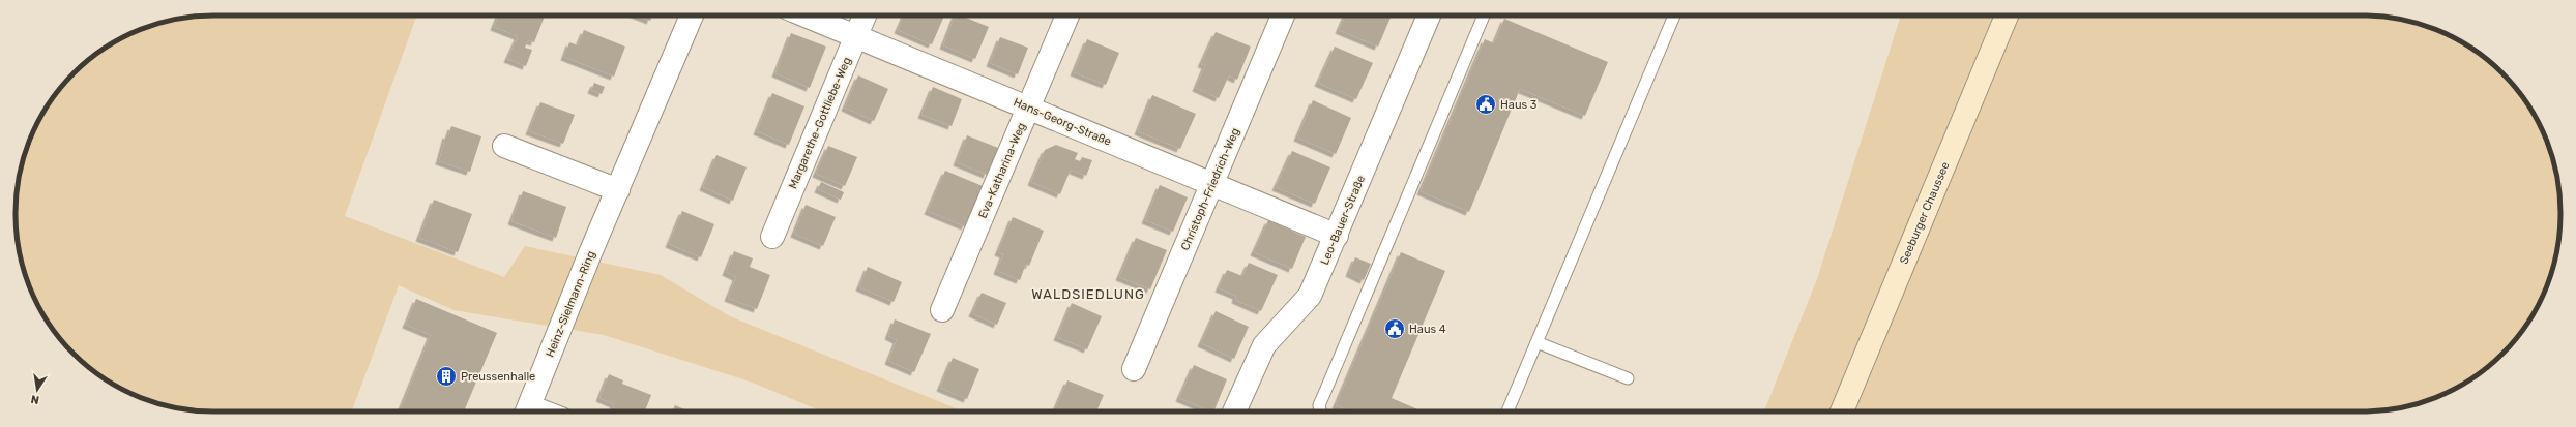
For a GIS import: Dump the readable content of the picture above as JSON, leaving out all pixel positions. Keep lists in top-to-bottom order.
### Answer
{
  "streets": {
    "street": [
      "Hans-Georg-Straße",
      "Margarethe-Gottliebe-Weg",
      "Eva-Katharina-Weg",
      "Christoph-Friedrich-Weg",
      "Seeburger Chaussee",
      "Leo-Bauer-Straße",
      "Heinz-Sielmann-Ring"
    ]
  },
  "crossings": [
    ["Hans-Georg-Straße", "Margarethe-Gottliebe-Weg"],
    ["Hans-Georg-Straße", "Eva-Katharina-Weg"],
    ["Hans-Georg-Straße", "Christoph-Friedrich-Weg"],
    ["Hans-Georg-Straße", "Leo-Bauer-Straße"]
  ],
  "districts": ["WALDSIEDLUNG"],
  "places": {
    "public building": ["Haus 3", "Haus 4"],
    "building": ["Preussenhalle"]
  },
  "north": "bottom"
}
